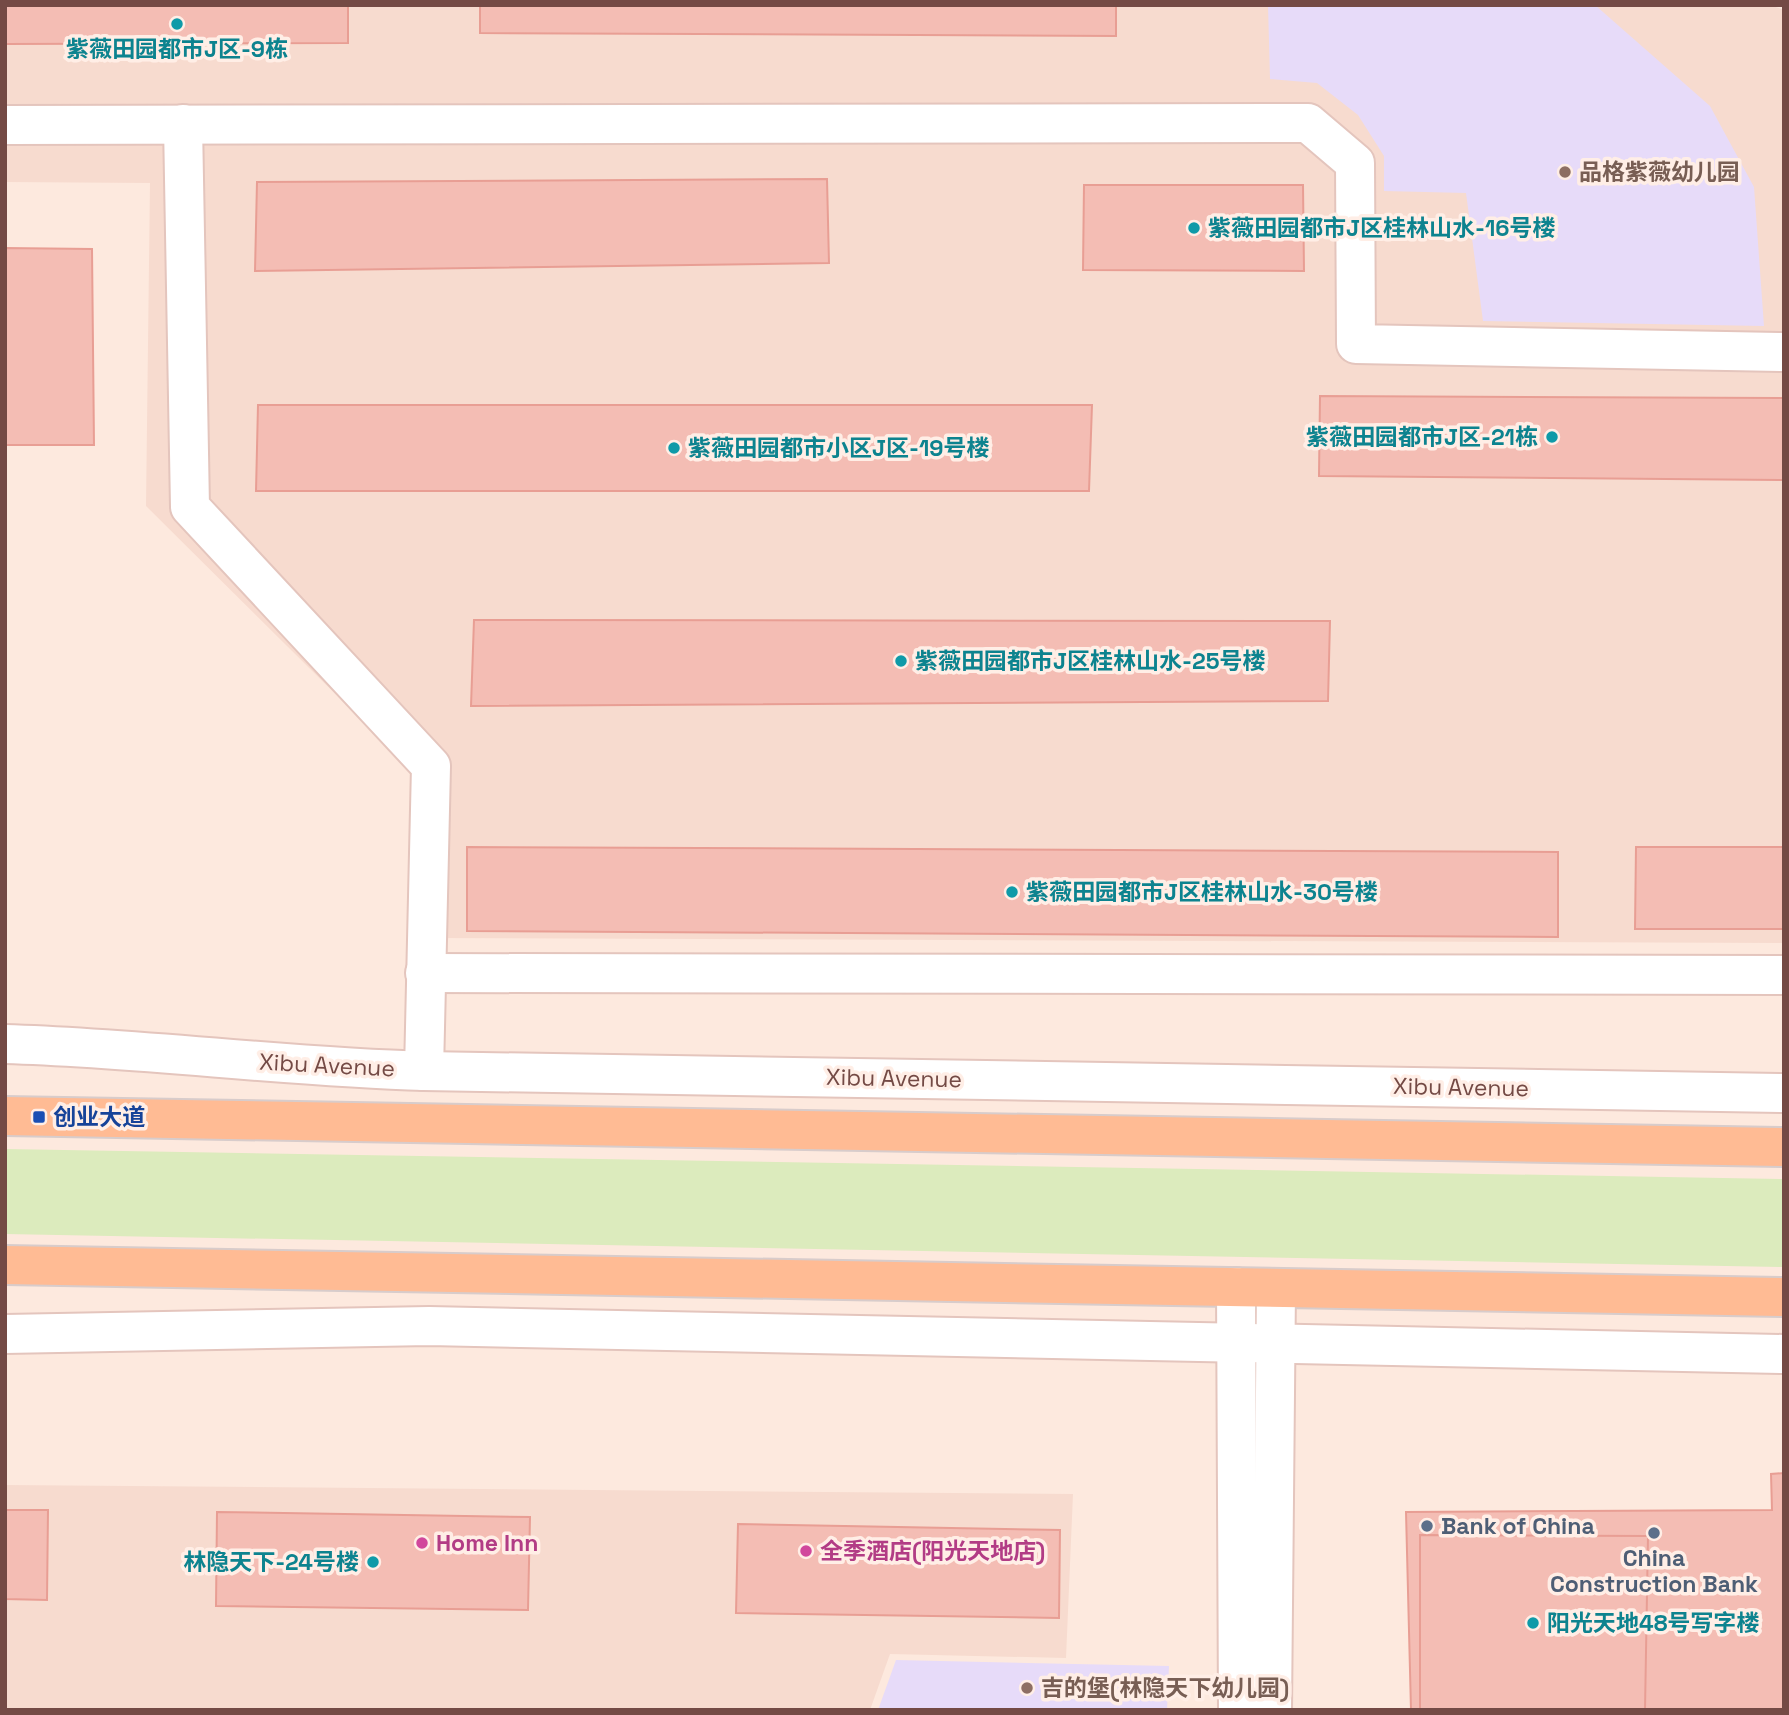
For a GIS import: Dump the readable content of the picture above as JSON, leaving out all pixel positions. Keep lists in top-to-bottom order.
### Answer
{
  "streets": {
    "street": ["Xibu Avenue"]
  },
  "places": {
    "other": [
      "紫薇田园都市J区-9栋",
      "品格紫薇幼儿园",
      "紫薇田园都市J区桂林山水-16号楼",
      "紫薇田园都市J区-21栋",
      "紫薇田园都市小区J区-19号楼",
      "紫薇田园都市J区桂林山水-25号楼",
      "紫薇田园都市J区桂林山水-30号楼",
      "Bank of China",
      "China Construction Bank",
      "Home Inn",
      "全季酒店(阳光天地店)",
      "林隐天下-24号楼",
      "阳光天地48号写字楼",
      "吉的堡(林隐天下幼儿园)"
    ],
    "transit": ["创业大道"]
  }
}
